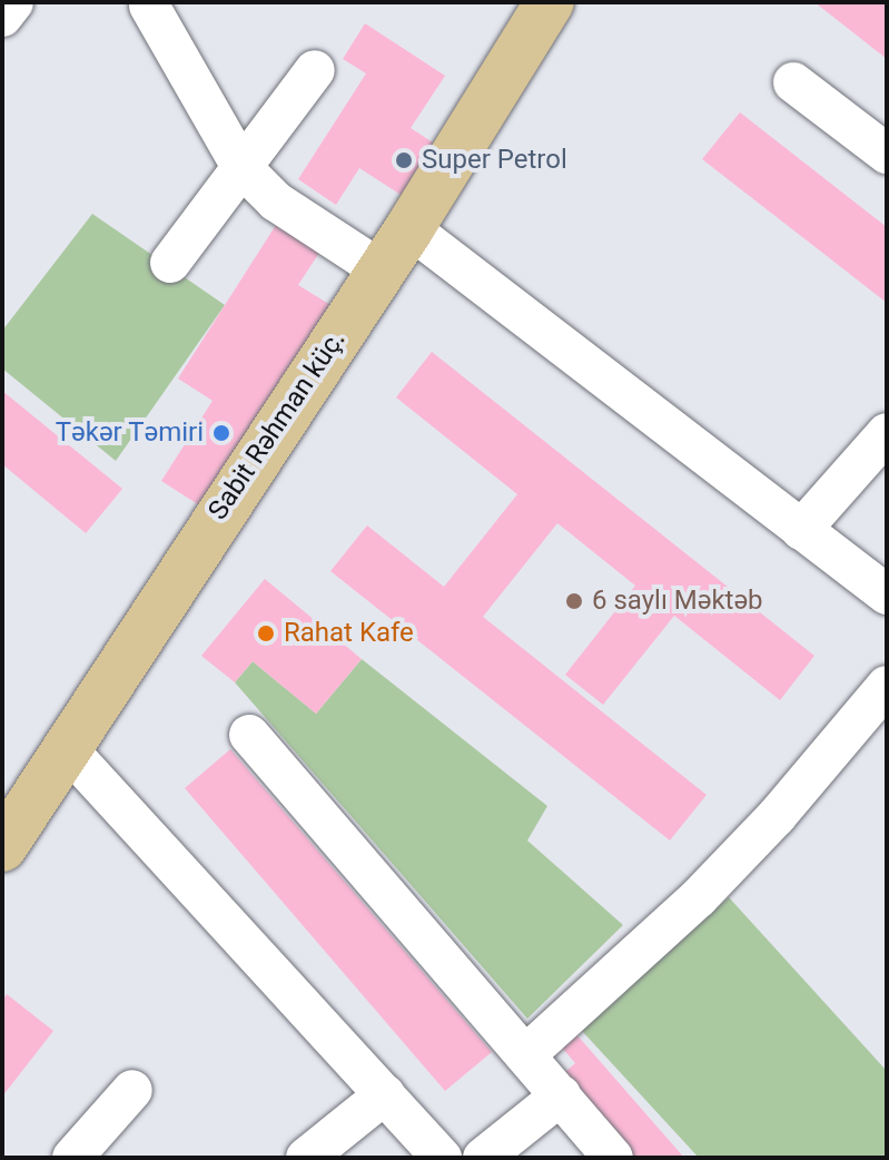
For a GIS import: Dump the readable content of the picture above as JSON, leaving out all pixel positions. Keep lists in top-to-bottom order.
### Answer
{
  "streets": {
    "main road": ["Sabit Rəhman küç."]
  },
  "places": [
    "Super Petrol",
    "Təkər Təmiri",
    "6 saylı Məktəb",
    "Rahat Kafe"
  ]
}
